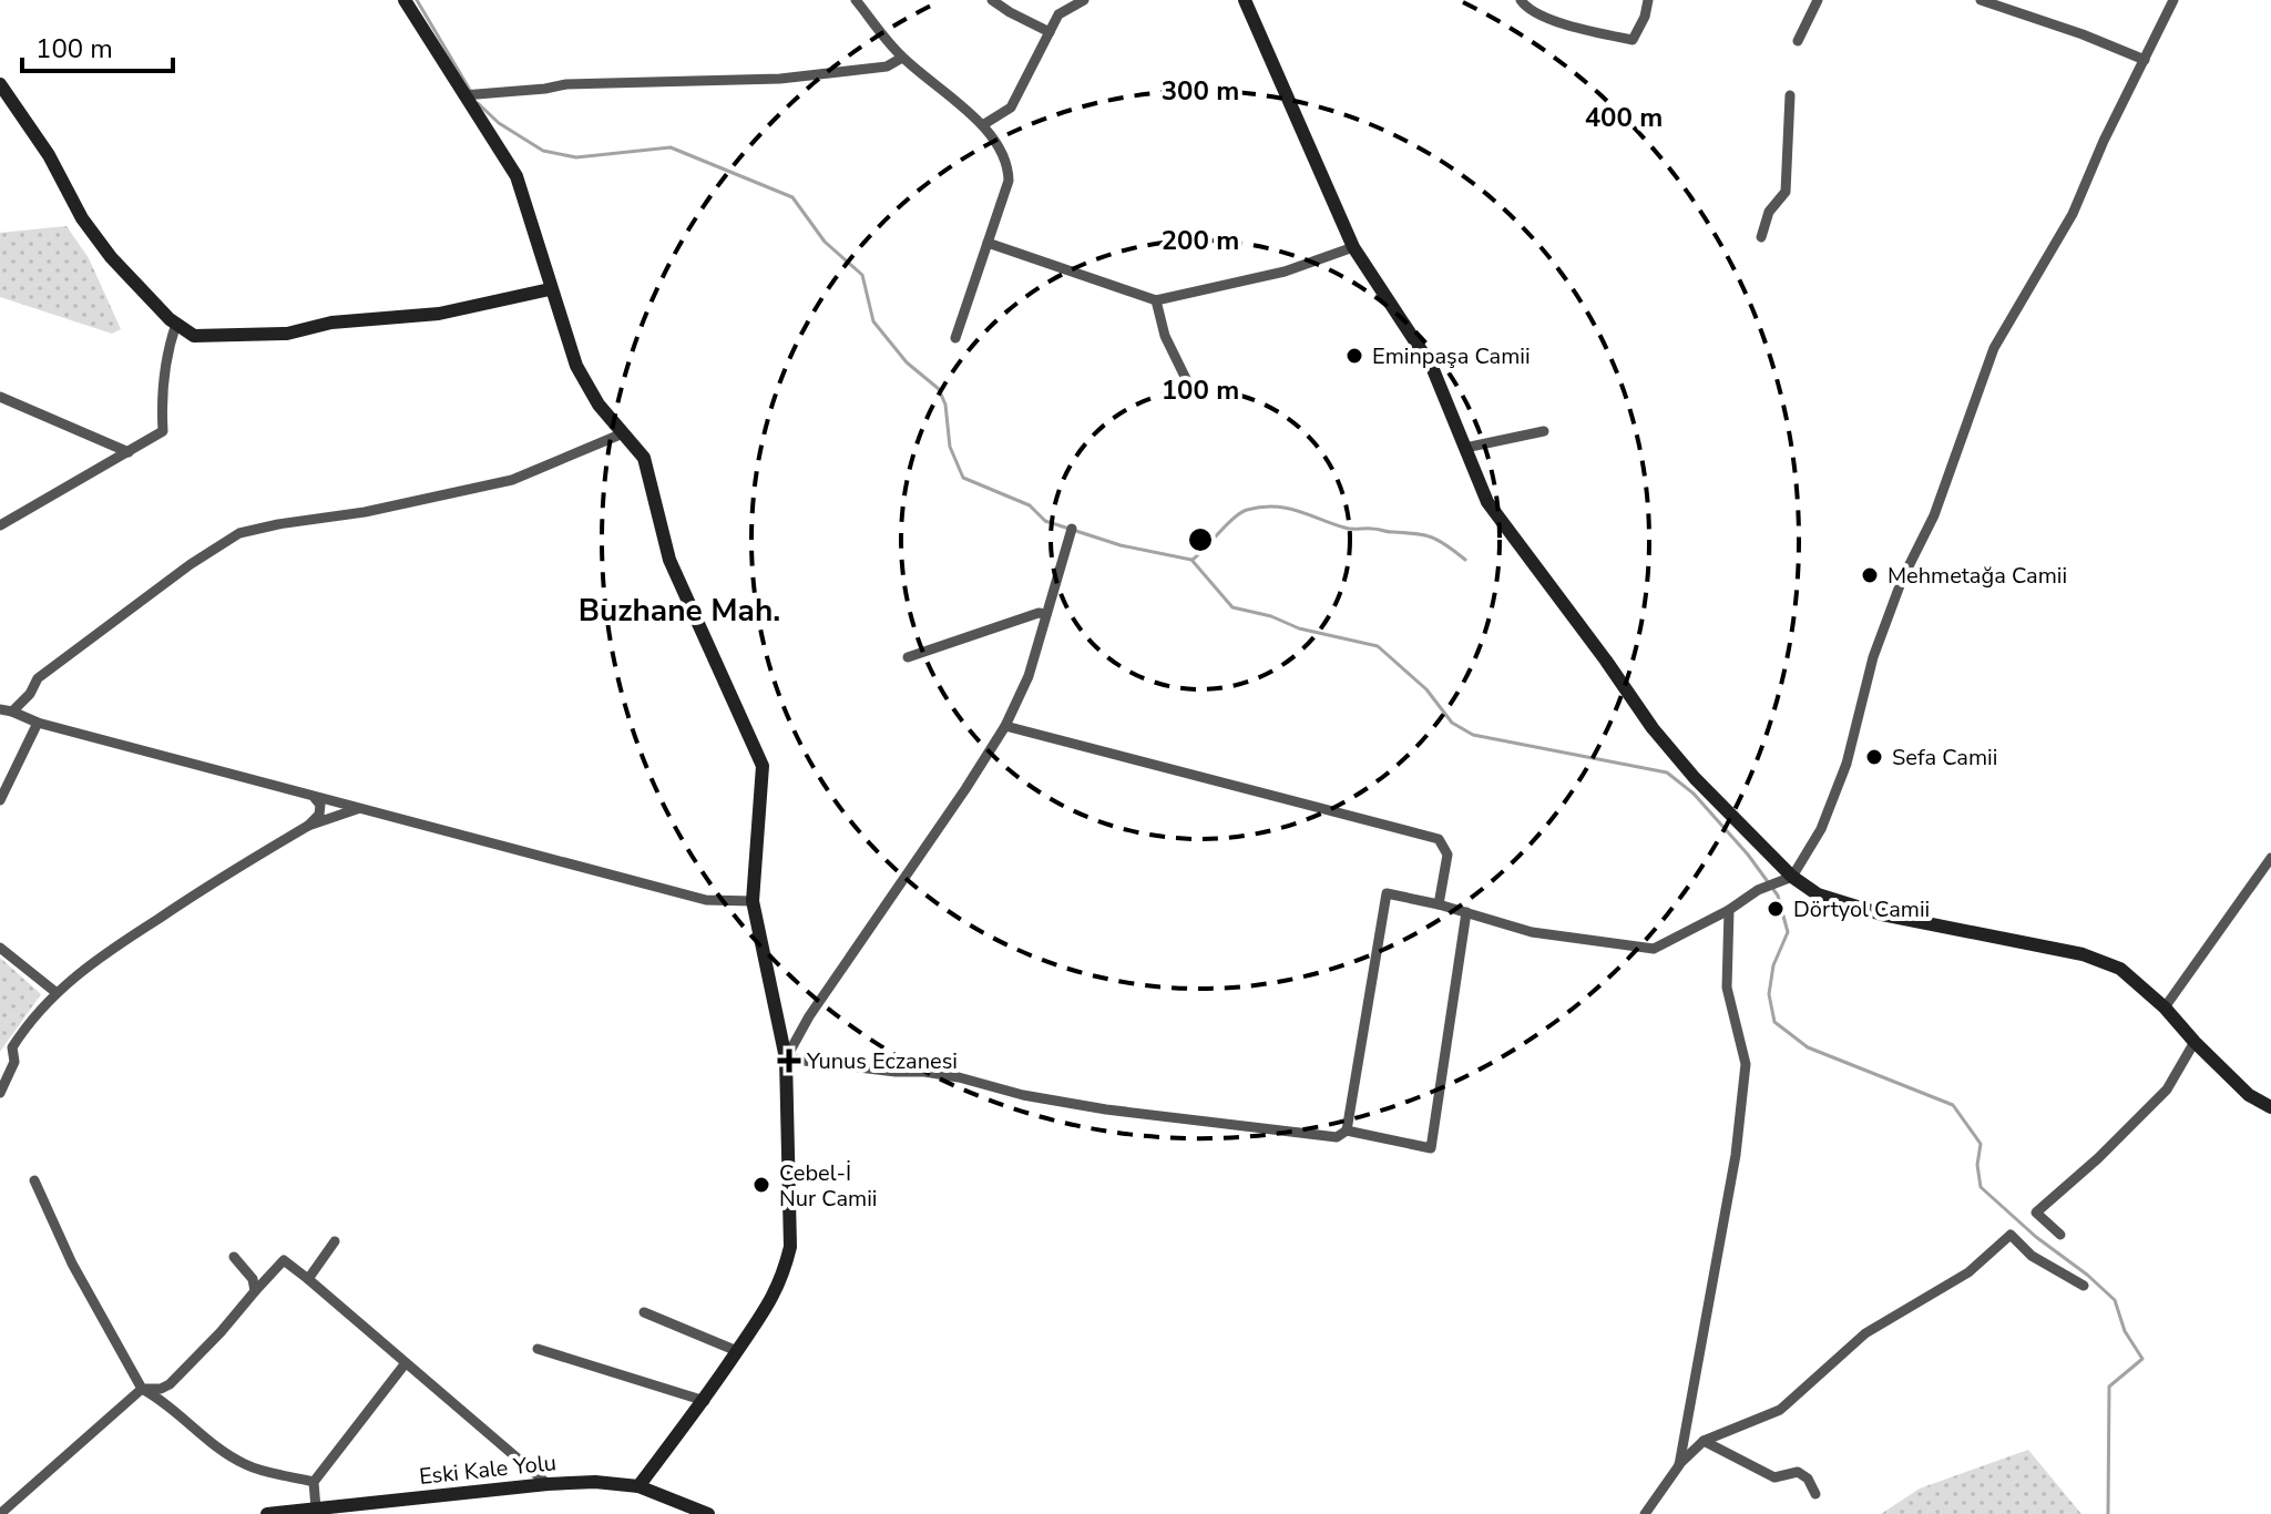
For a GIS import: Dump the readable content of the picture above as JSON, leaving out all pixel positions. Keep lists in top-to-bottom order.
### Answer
{
  "streets": {
    "street": ["Eski Kale Yolu"]
  },
  "districts": ["Buzhane Mah."],
  "places": {
    "other": [
      "Eminpaşa Camii",
      "Mehmetağa Camii",
      "Sefa Camii",
      "Dörtyol Camii",
      "Cebel-İ Nur Camii"
    ],
    "health": ["Yunus Eczanesi"]
  },
  "scale_bar": "100 m",
  "rings": [
    "300 m",
    "400 m",
    "200 m",
    "100 m"
  ]
}
